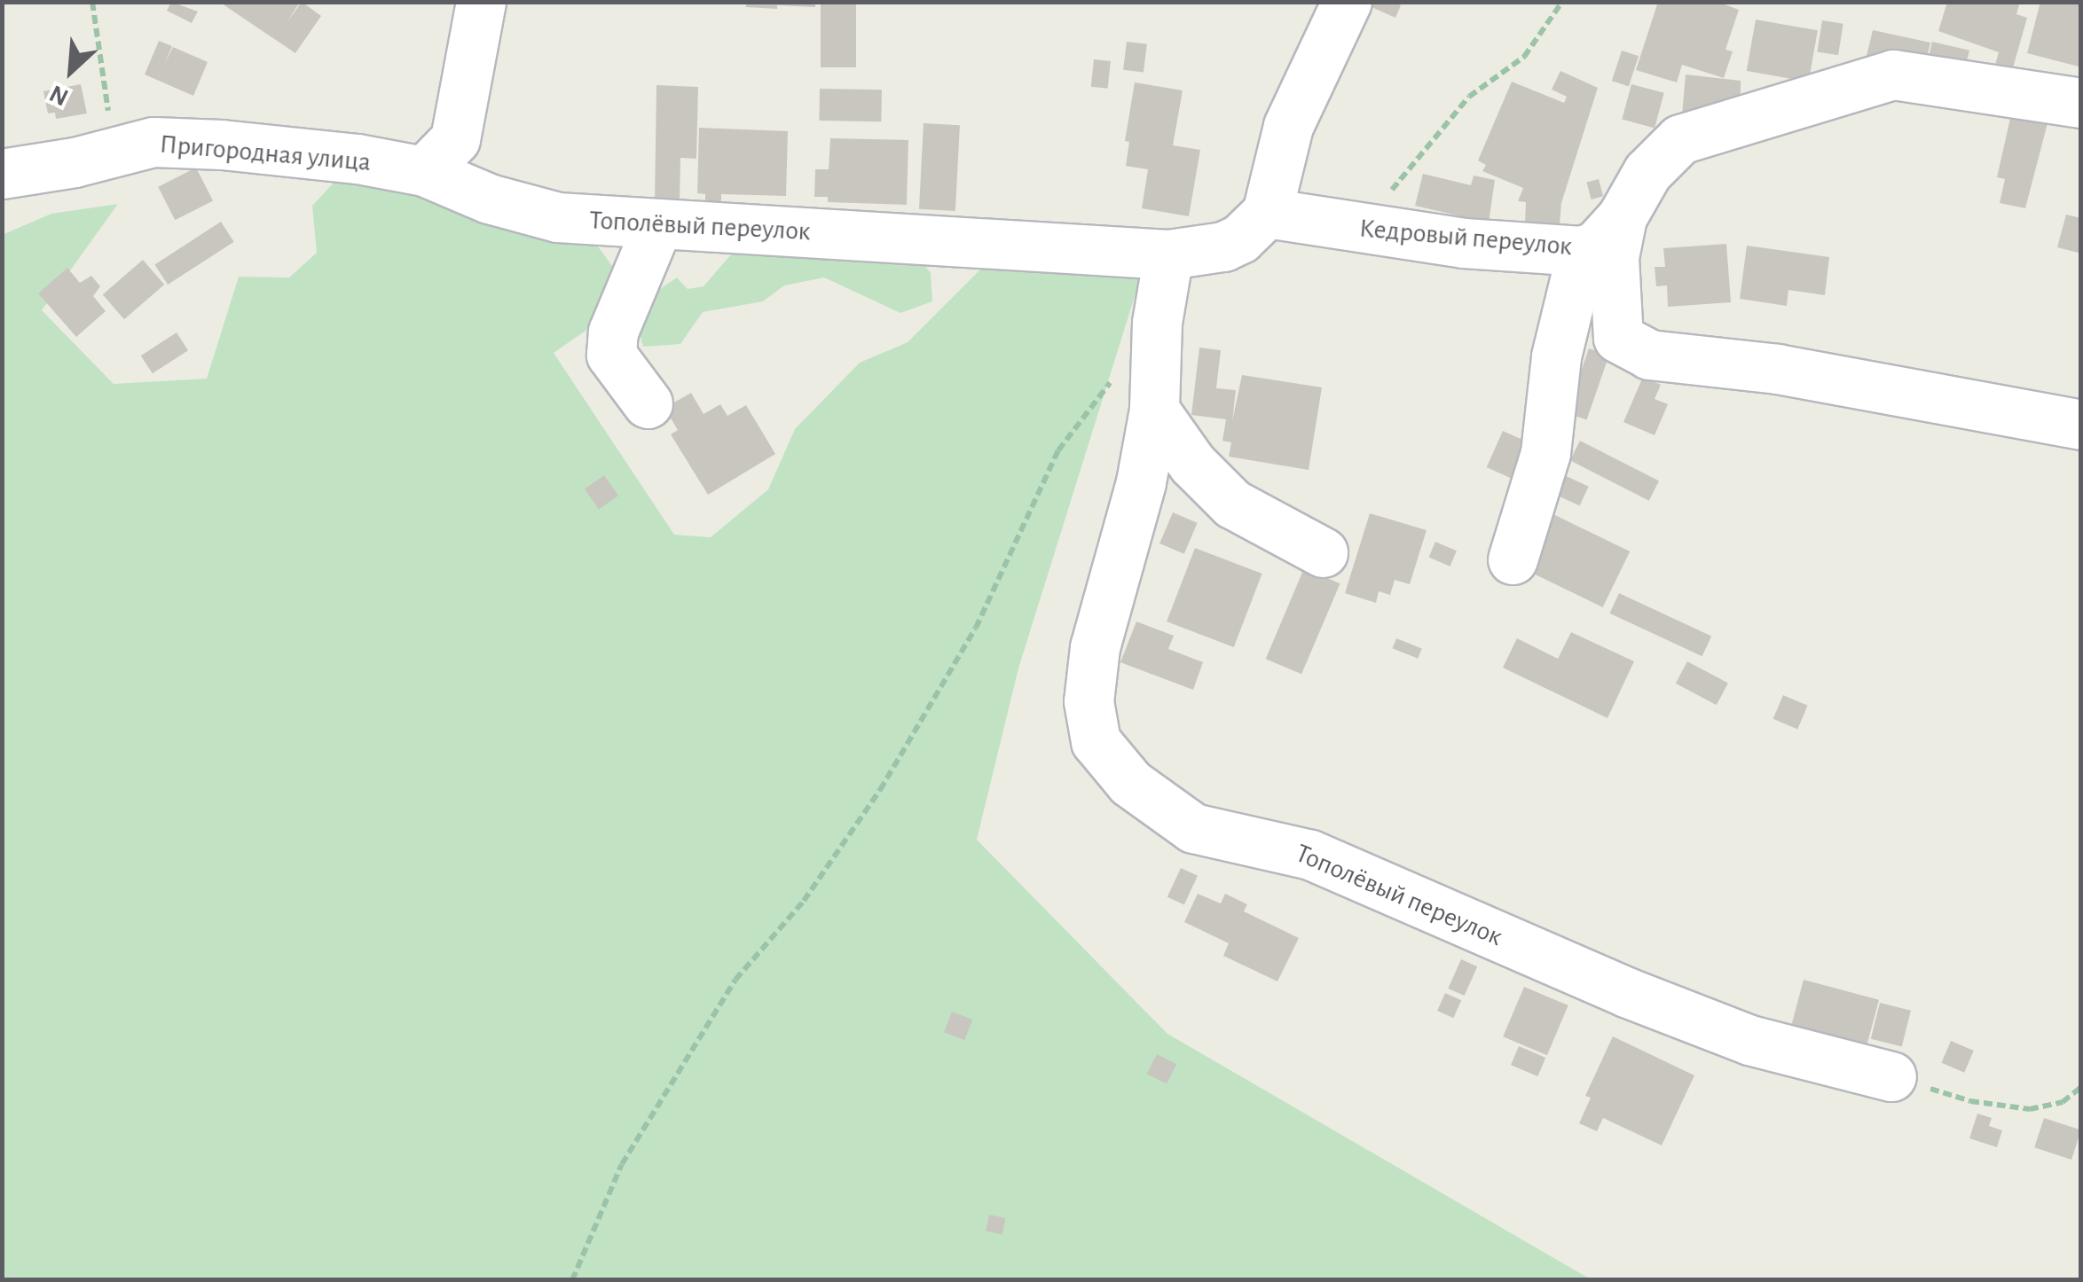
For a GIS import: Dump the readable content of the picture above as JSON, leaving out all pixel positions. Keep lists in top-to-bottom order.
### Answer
{
  "streets": {
    "street": ["Пригородная улица", "Тополёвый переулок", "Кедровый переулок"]
  },
  "crossings": [
    ["Пригородная улица", "Тополёвый переулок"],
    ["Тополёвый переулок", "Кедровый переулок"]
  ],
  "north": "bottom left"
}
